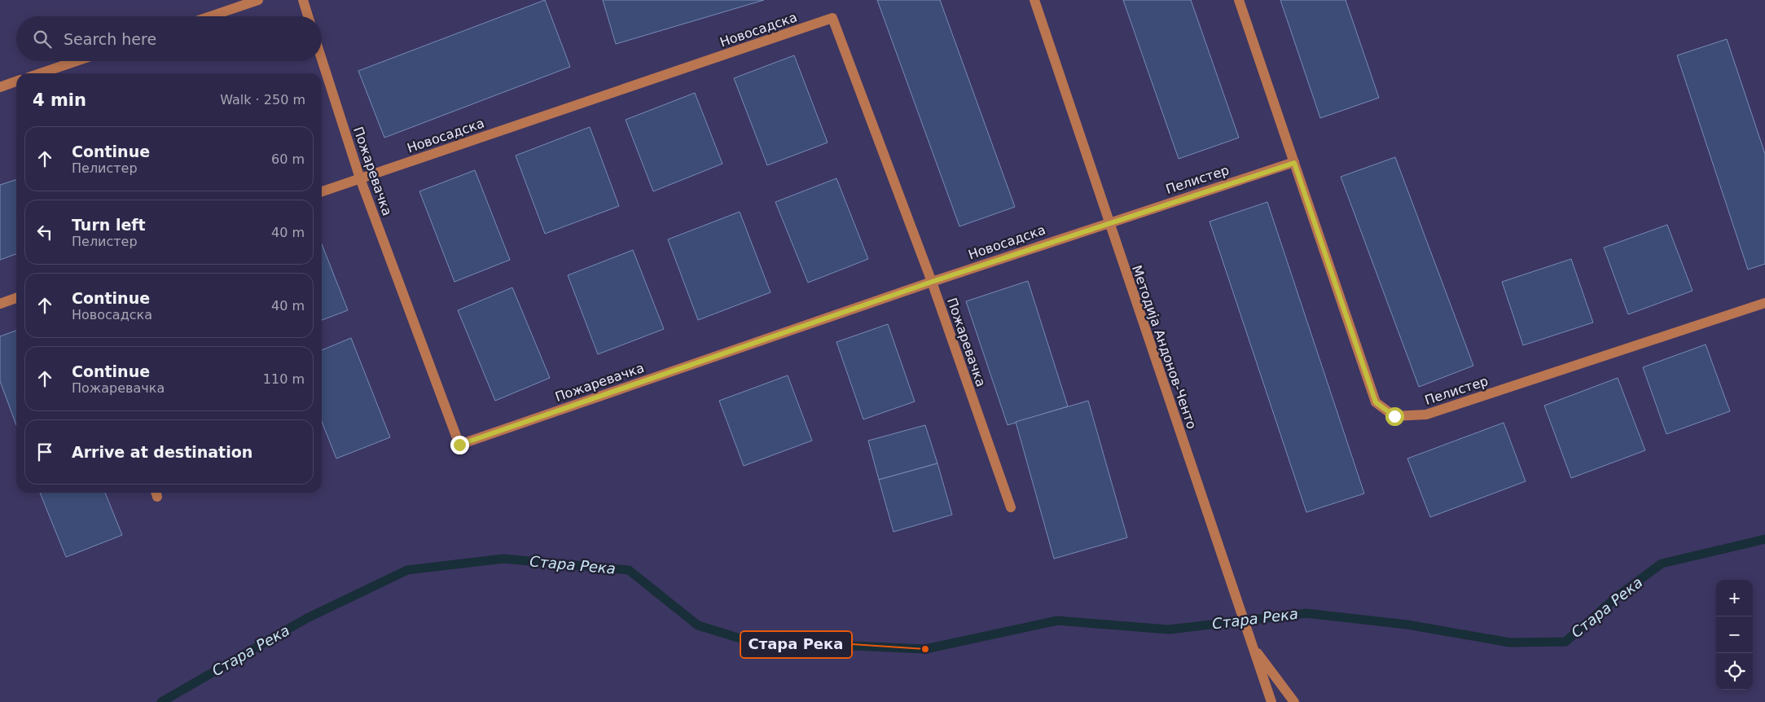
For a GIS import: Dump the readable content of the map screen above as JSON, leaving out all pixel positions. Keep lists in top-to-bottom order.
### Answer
{
  "streets": {
    "street": [
      "Новосадска",
      "Пожаревачка",
      "Пелистер",
      "Методија Андонов-Ченто"
    ]
  },
  "crossings": [
    ["Новосадска", "Пожаревачка"],
    ["Новосадска", "Пелистер"],
    ["Новосадска", "Методија Андонов-Ченто"],
    ["Пелистер", "Методија Андонов-Ченто"]
  ],
  "water": ["Стара Река"],
  "places": ["Стара Река"],
  "page": {
    "search": "Search here",
    "heading": ["4 min", "Walk · 250 m"],
    "list": [
      ["Continue", "Пелистер", "60 m"],
      ["Turn left", "Пелистер", "40 m"],
      ["Continue", "Новосадска", "40 m"],
      ["Continue", "Пожаревачка", "110 m"],
      "Arrive at destination"
    ],
    "map_buttons": ["+", "−"]
  }
}
